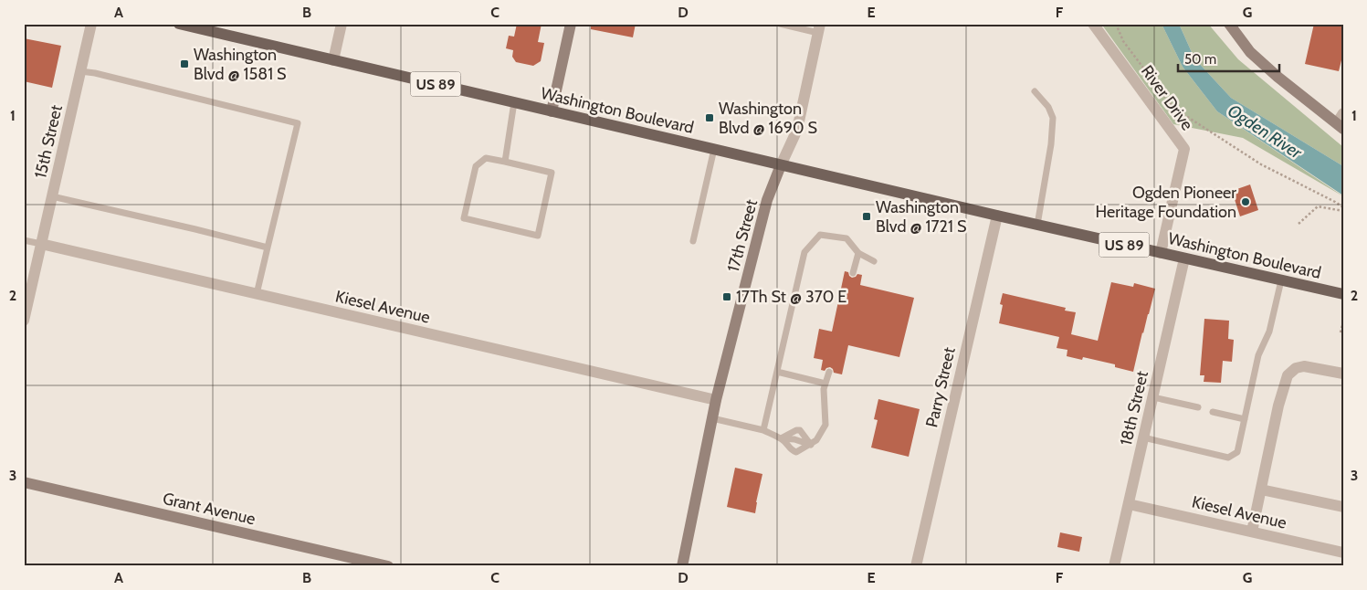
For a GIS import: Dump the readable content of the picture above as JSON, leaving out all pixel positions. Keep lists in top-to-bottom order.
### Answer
{
  "streets": {
    "main road": ["US 89", "Washington Boulevard"],
    "street": [
      "River Drive",
      "15th Street",
      "17th Street",
      "Kiesel Avenue",
      "Parry Street",
      "18th Street",
      "Grant Avenue"
    ]
  },
  "crossings": [
    ["River Drive", "Washington Boulevard"],
    ["Washington Boulevard", "17th Street"],
    ["Washington Boulevard", "Parry Street"],
    ["Washington Boulevard", "18th Street"],
    ["15th Street", "Kiesel Avenue"],
    ["17th Street", "Kiesel Avenue"],
    ["Kiesel Avenue", "18th Street"]
  ],
  "water": ["Ogden River"],
  "places": {
    "transit": [
      "Washington Blvd @ 1581 S",
      "Washington Blvd @ 1690 S",
      "Washington Blvd @ 1721 S",
      "17Th St @ 370 E"
    ],
    "other": ["Ogden Pioneer Heritage Foundation"]
  },
  "scale_bar": "50 m",
  "grid": {
    "columns": [
      "A",
      "B",
      "C",
      "D",
      "E",
      "F",
      "G"
    ],
    "rows": ["1", "2", "3"]
  }
}
